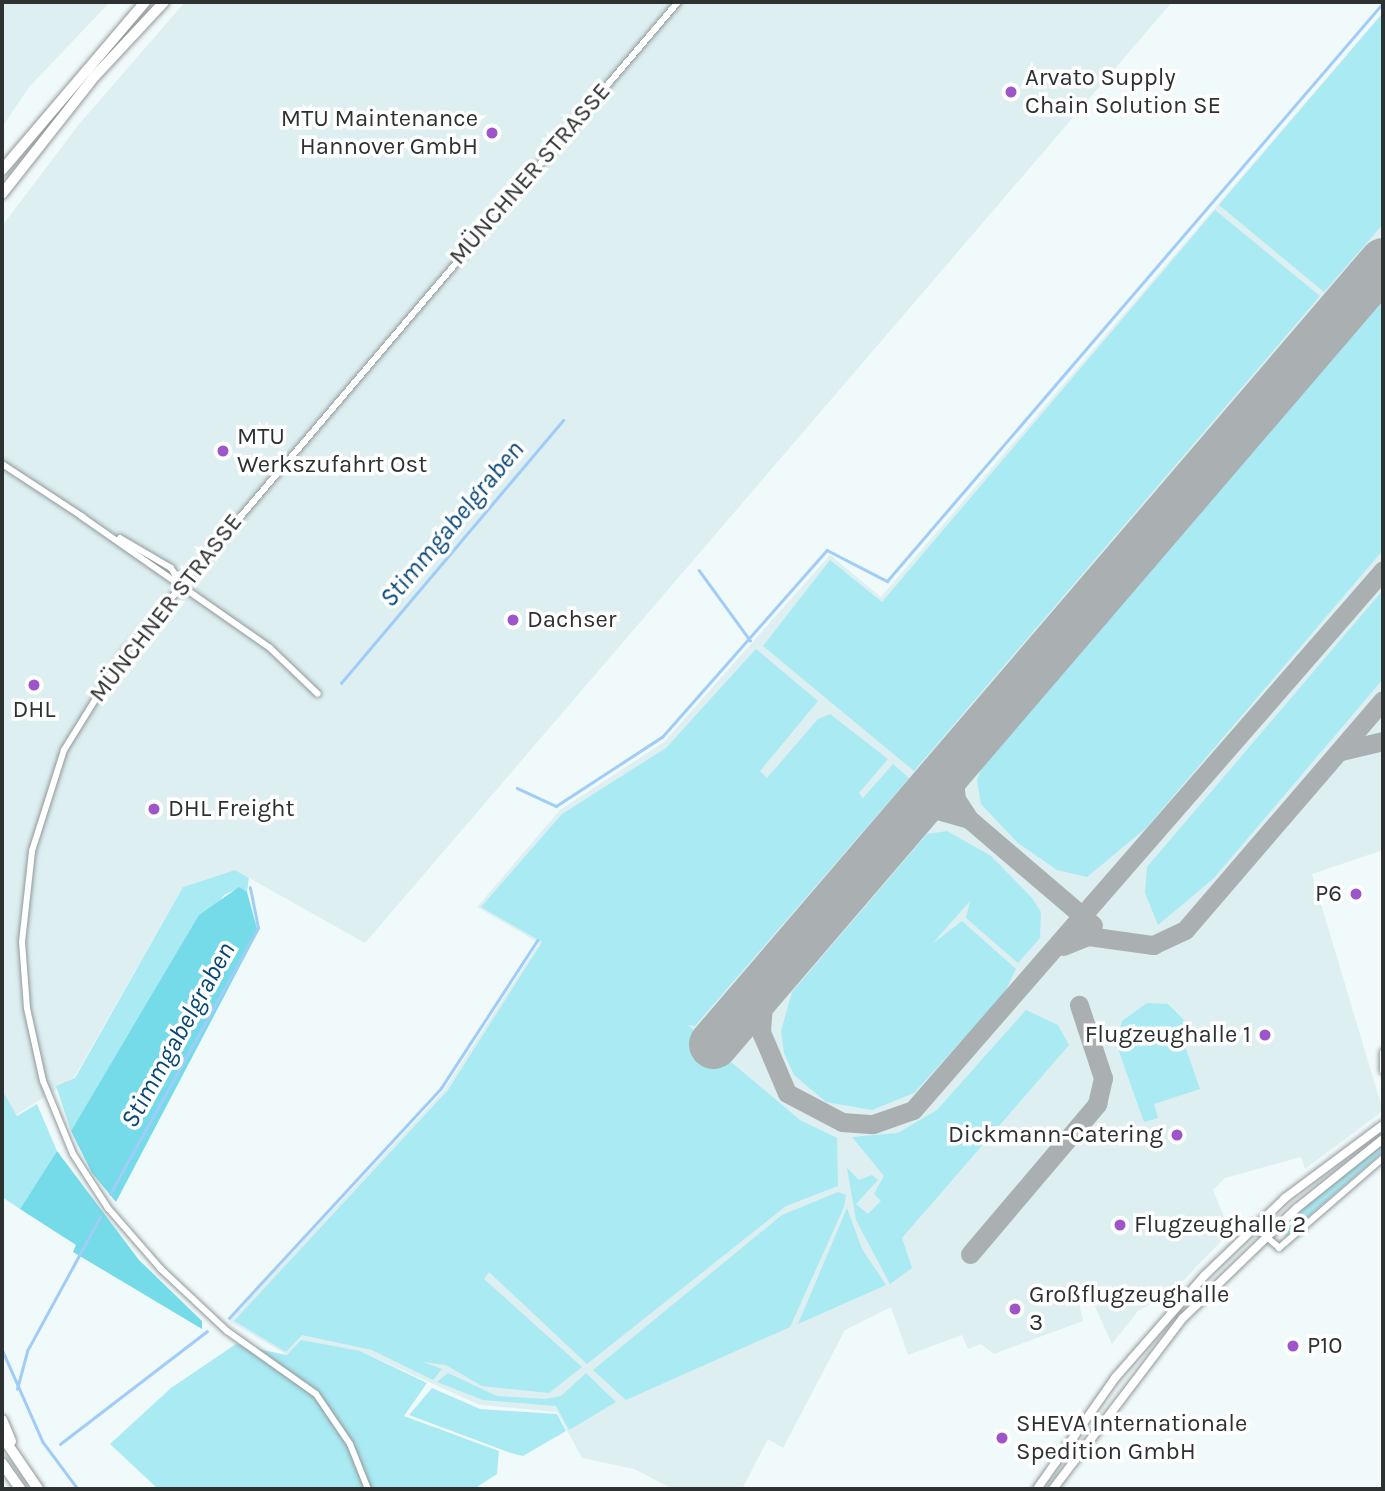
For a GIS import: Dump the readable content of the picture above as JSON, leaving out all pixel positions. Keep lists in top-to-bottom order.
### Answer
{
  "streets": {
    "street": ["MÜNCHNER STRASSE"]
  },
  "water": ["Stimmgabelgraben"],
  "places": [
    "Arvato Supply Chain Solution SE",
    "MTU Maintenance Hannover GmbH",
    "MTU Werkszufahrt Ost",
    "Dachser",
    "DHL",
    "DHL Freight",
    "P6",
    "Flugzeughalle 1",
    "Dickmann-Catering",
    "Flugzeughalle 2",
    "Großflugzeughalle 3",
    "P10",
    "SHEVA Internationale Spedition GmbH"
  ]
}
